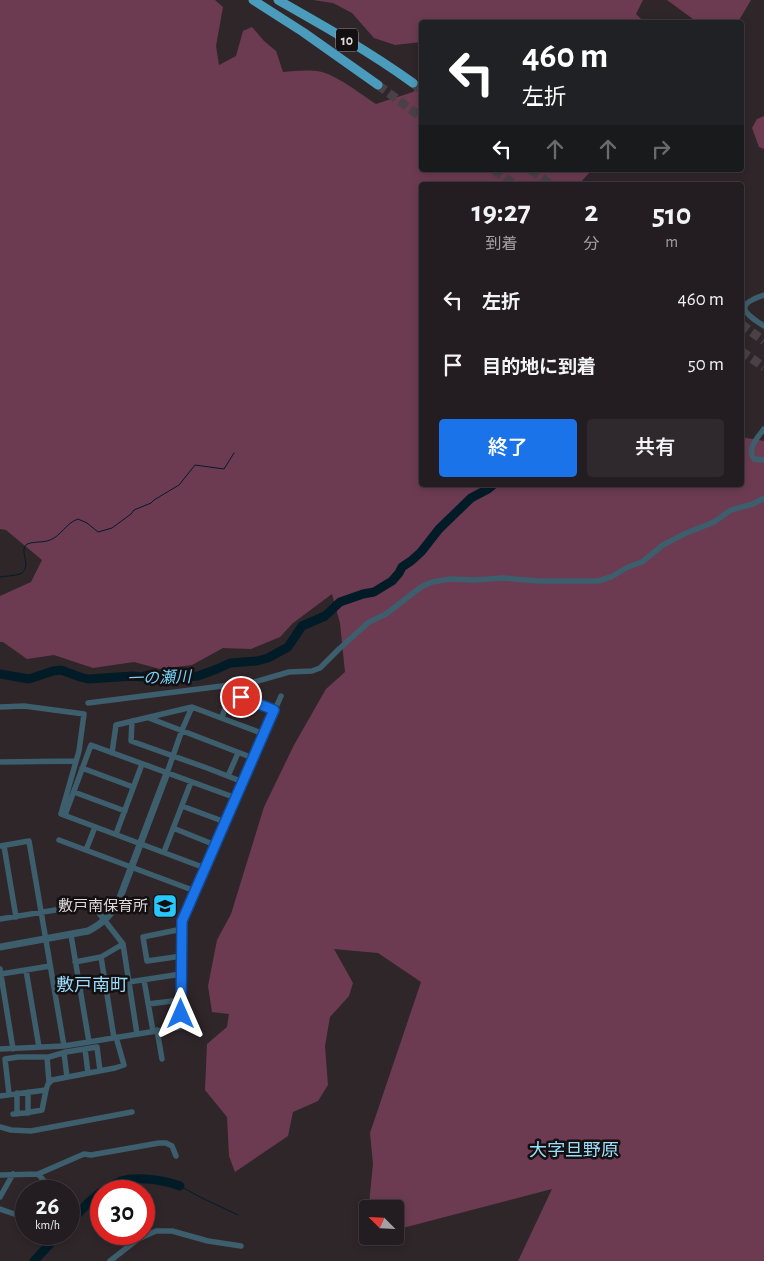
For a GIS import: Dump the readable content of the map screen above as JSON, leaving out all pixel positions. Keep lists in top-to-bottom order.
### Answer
{
  "streets": {
    "highway": ["10"]
  },
  "districts": ["敷戸南町", "大字旦野原"],
  "water": ["一の瀬川"],
  "places": {
    "school or university": ["敷戸南保育所"]
  },
  "north": "top left",
  "page": {
    "turn": ["460 m", "左折"],
    "eta": [
      "19:27",
      "到着",
      "2",
      "分",
      "510",
      "m"
    ],
    "list": [
      {
        "name": "左折",
        "value": "460 m"
      },
      {
        "name": "目的地に到着",
        "value": "50 m"
      }
    ],
    "buttons": ["終了", "共有"],
    "speed": "26 km/h",
    "limit": "30"
  }
}
